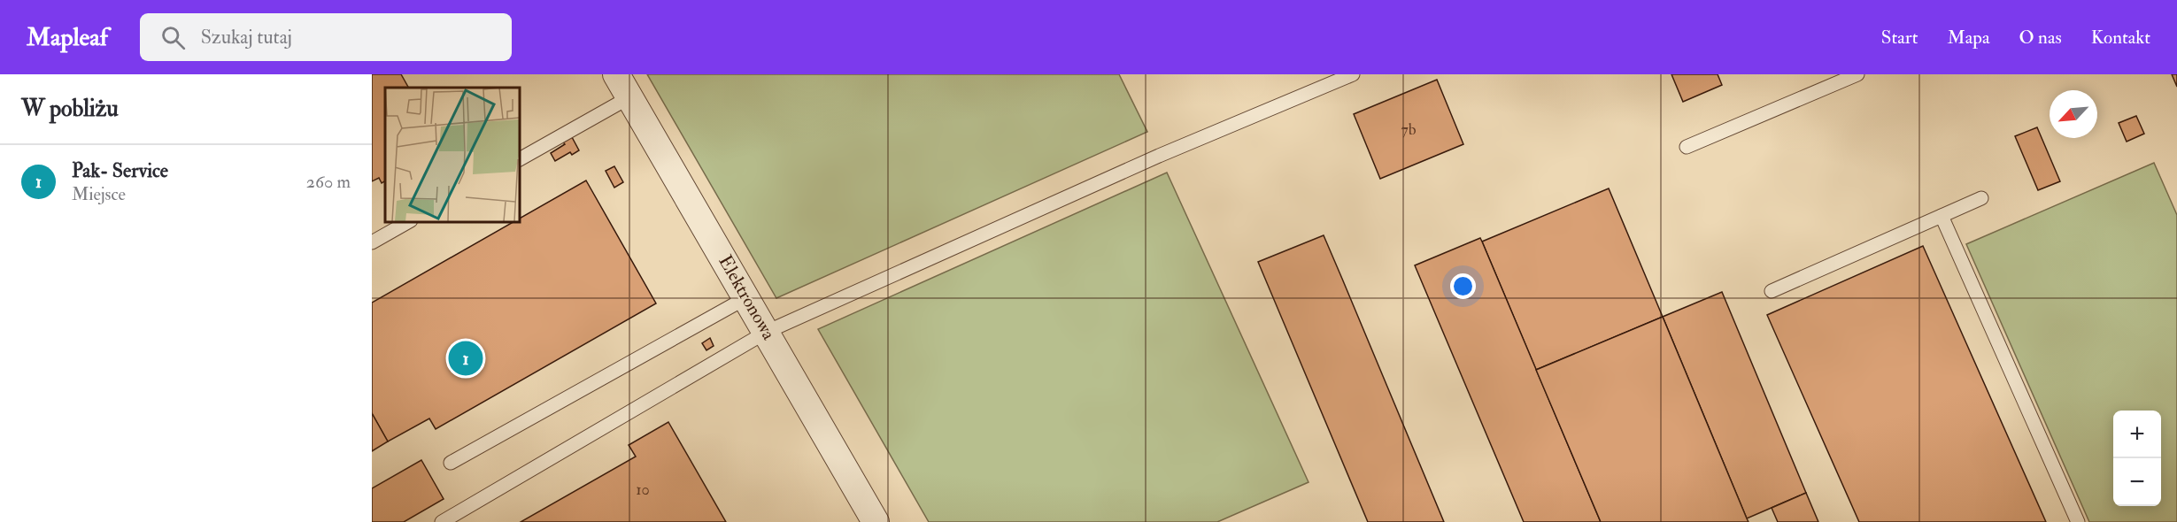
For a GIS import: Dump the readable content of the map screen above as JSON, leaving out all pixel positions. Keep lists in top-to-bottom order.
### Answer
{
  "streets": {
    "street": ["Elektronowa"]
  },
  "house_numbers": ["7b", "10"],
  "north": "bottom left",
  "page": {
    "header": "Mapleaf",
    "search": "Szukaj tutaj",
    "nav": [
      "Start",
      "Mapa",
      "O nas",
      "Kontakt"
    ],
    "heading": "W pobliżu",
    "list": [
      {
        "mark": "1",
        "name": "Pak- Service",
        "note": "Miejsce",
        "value": "260 m"
      }
    ],
    "pins": "1",
    "map_buttons": ["+", "−"]
  }
}
